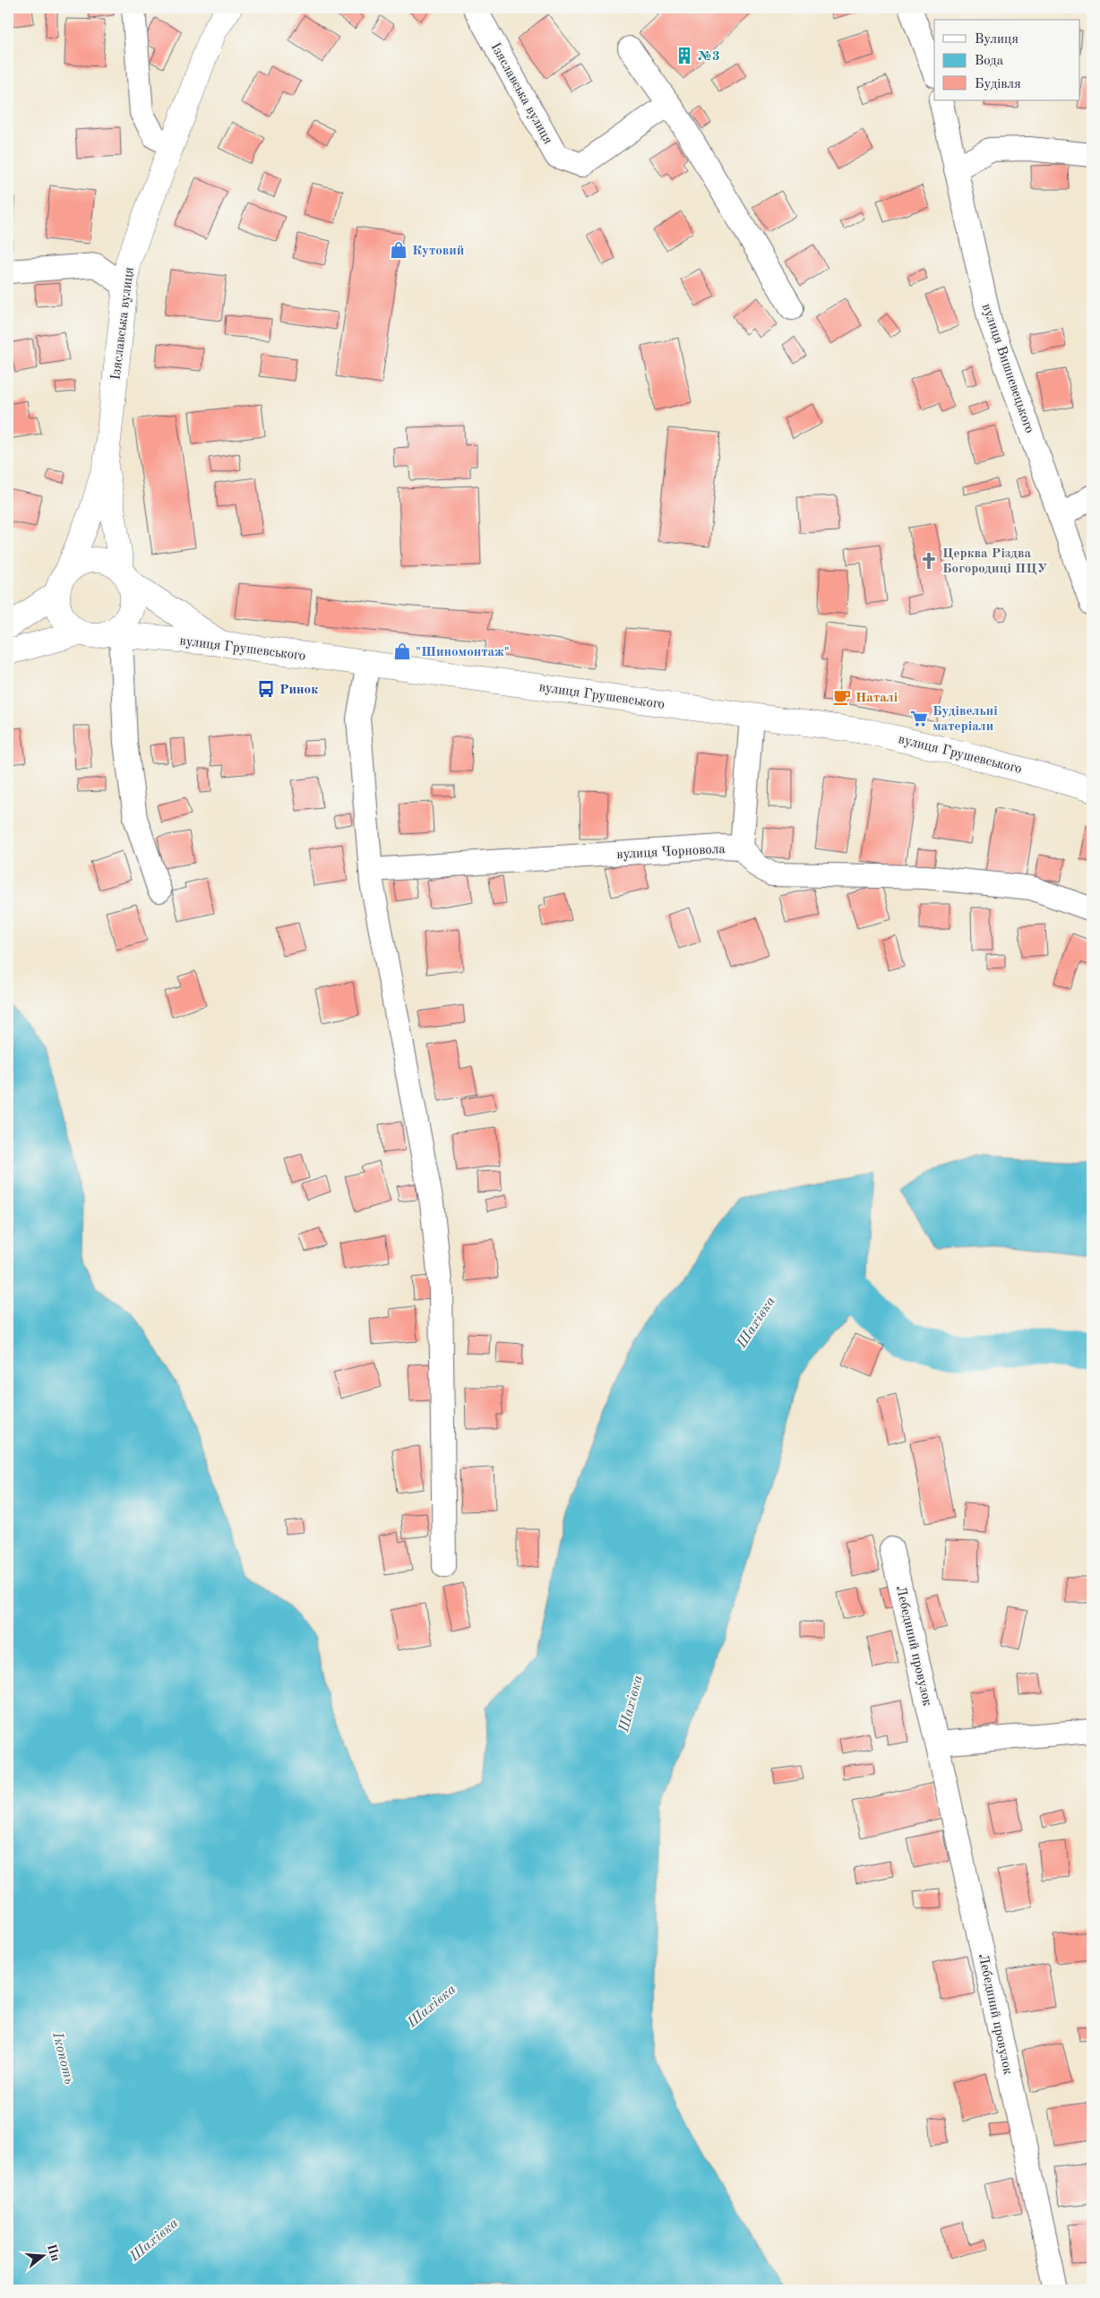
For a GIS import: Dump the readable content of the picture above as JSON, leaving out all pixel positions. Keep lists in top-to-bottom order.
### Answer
{
  "streets": {
    "main road": ["Ізяславська вулиця", "вулиця Грушевського"],
    "street": ["вулиця Вишневецького", "вулиця Чорновола", "Лебединий провулок"]
  },
  "crossings": [
    ["Ізяславська вулиця", "вулиця Грушевського"]
  ],
  "water": ["Шахівка", "Ікопоть"],
  "places": {
    "building": ["№3"],
    "shop": ["Кутовий", "\"Шиномонтаж\""],
    "church": ["Церква Різдва Богородиці ПЦУ"],
    "bus stop": ["Ринок"],
    "cafe": ["Наталі"],
    "supermarket": ["Будівельні матеріали"]
  },
  "legend": ["Вулиця", "Вода", "Будівля"],
  "north": "right"
}
